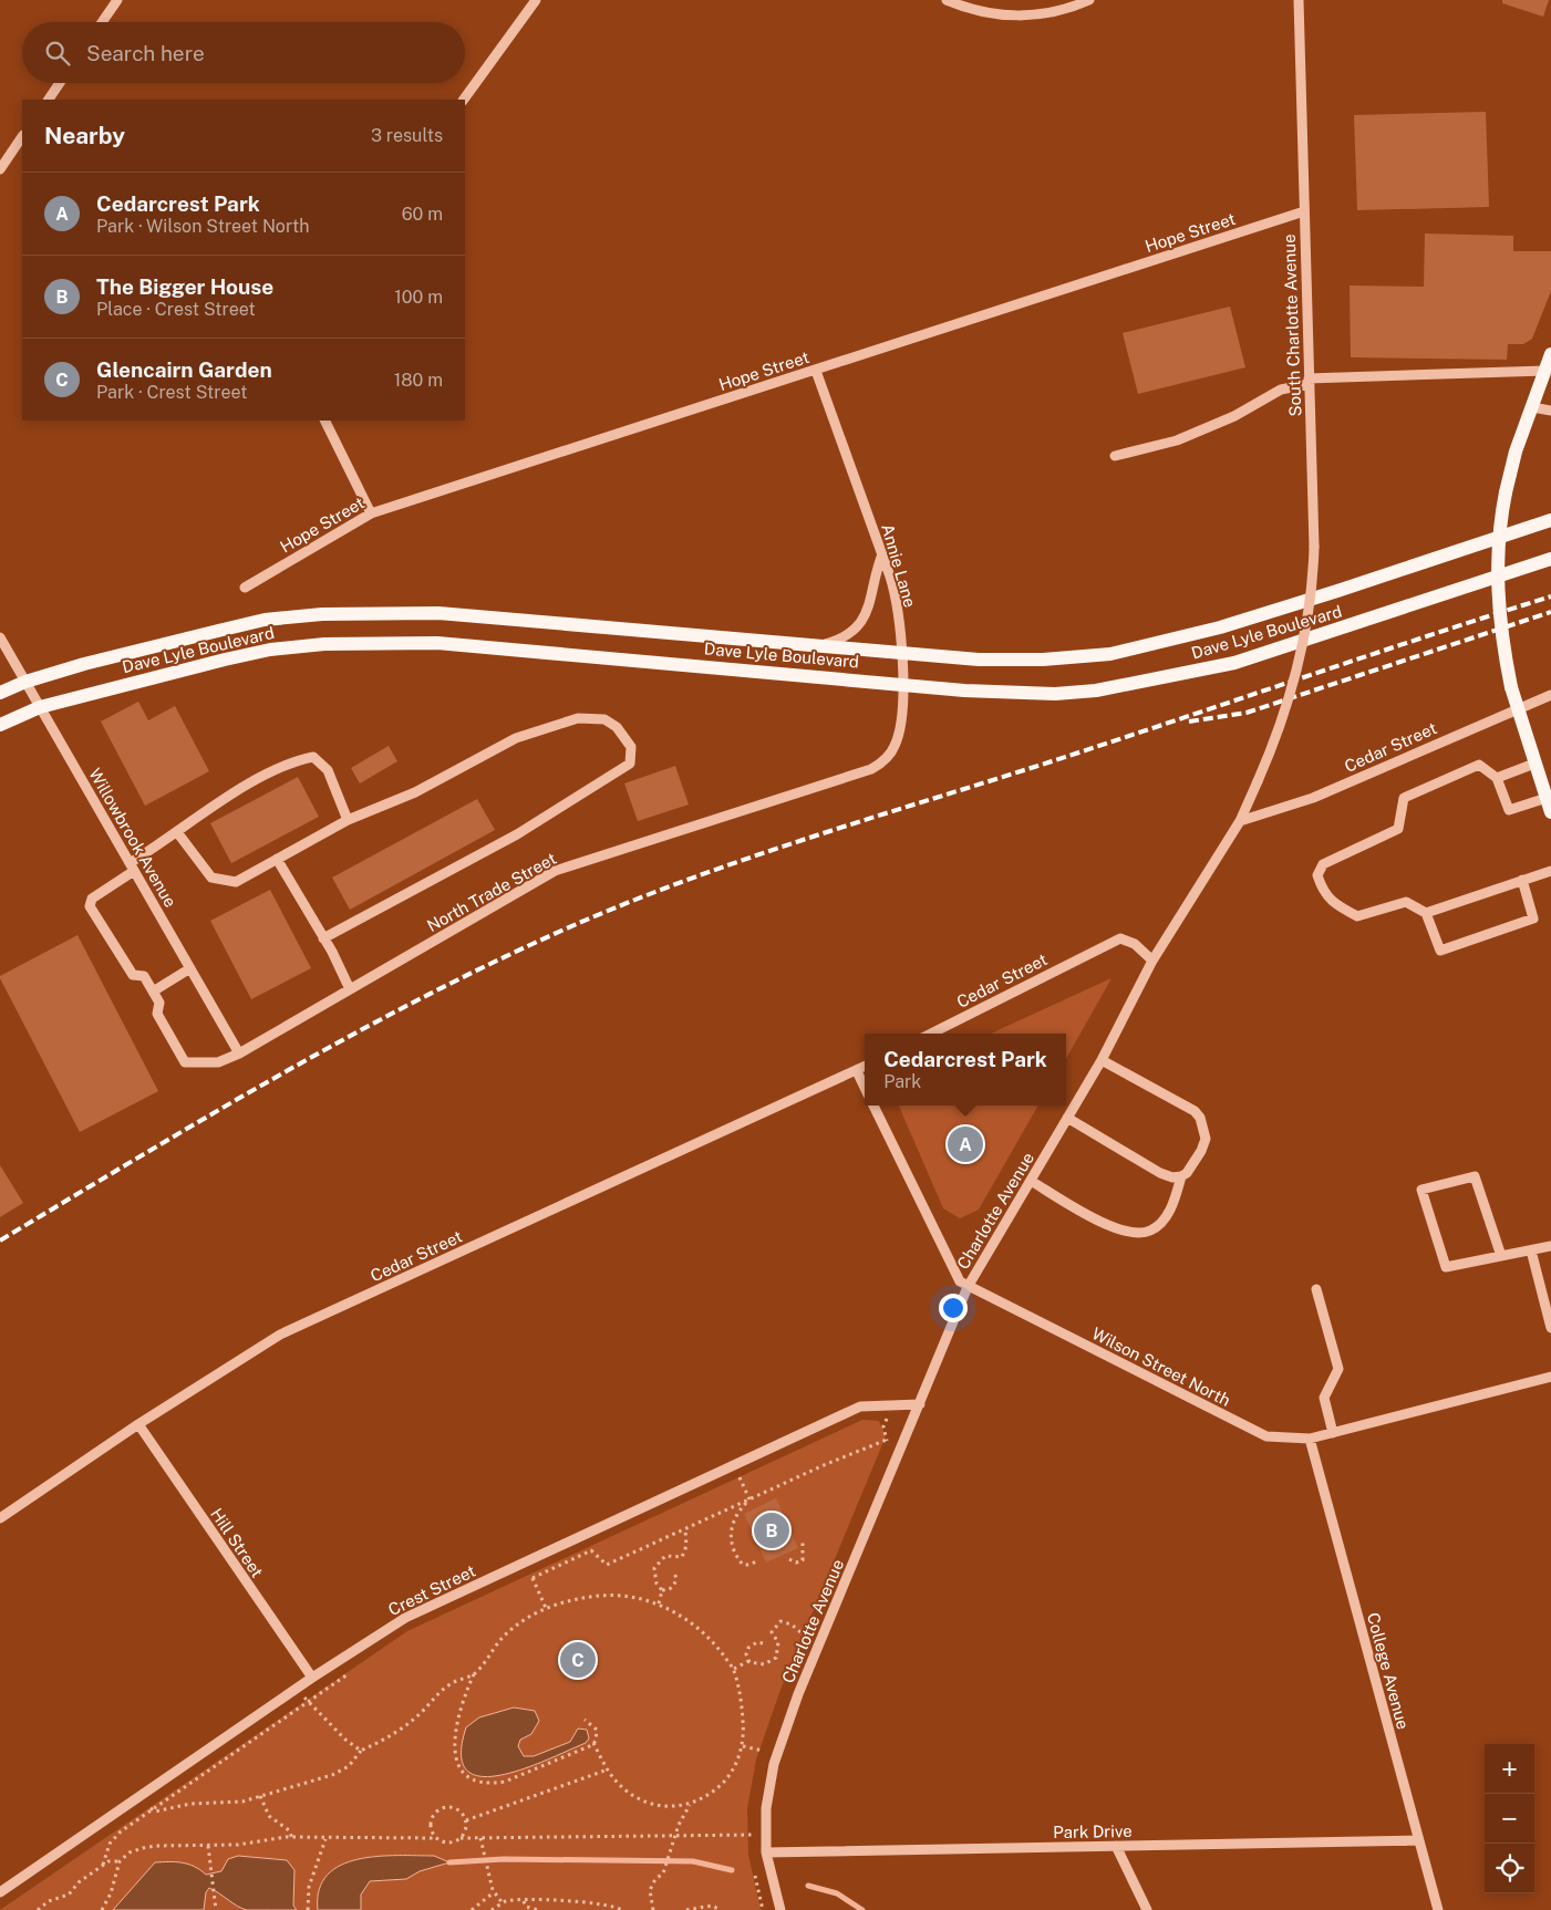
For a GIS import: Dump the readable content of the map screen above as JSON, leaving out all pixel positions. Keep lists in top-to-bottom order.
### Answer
{
  "streets": {
    "main road": ["Dave Lyle Boulevard"],
    "street": [
      "Hope Street",
      "South Charlotte Avenue",
      "Annie Lane",
      "Cedar Street",
      "Willowbrook Avenue",
      "North Trade Street",
      "Charlotte Avenue",
      "Wilson Street North",
      "Hill Street",
      "Crest Street",
      "College Avenue",
      "Park Drive"
    ]
  },
  "crossings": [
    ["Hope Street", "South Charlotte Avenue"],
    ["Hope Street", "Annie Lane"],
    ["South Charlotte Avenue", "Charlotte Avenue"],
    ["Annie Lane", "Dave Lyle Boulevard"],
    ["Annie Lane", "North Trade Street"],
    ["Dave Lyle Boulevard", "Willowbrook Avenue"],
    ["Cedar Street", "Charlotte Avenue"],
    ["Cedar Street", "Hill Street"],
    ["Willowbrook Avenue", "North Trade Street"],
    ["Charlotte Avenue", "Wilson Street North"],
    ["Charlotte Avenue", "Crest Street"],
    ["Charlotte Avenue", "Park Drive"],
    ["Wilson Street North", "College Avenue"],
    ["Hill Street", "Crest Street"],
    ["College Avenue", "Park Drive"]
  ],
  "page": {
    "search": "Search here",
    "heading": ["Nearby", "3 results"],
    "list": [
      {
        "mark": "A",
        "name": "Cedarcrest Park",
        "note": "Park · Wilson Street North",
        "value": "60 m"
      },
      {
        "mark": "B",
        "name": "The Bigger House",
        "note": "Place · Crest Street",
        "value": "100 m"
      },
      {
        "mark": "C",
        "name": "Glencairn Garden",
        "note": "Park · Crest Street",
        "value": "180 m"
      }
    ],
    "popup": ["Cedarcrest Park", "Park"],
    "pins": ["A", "B", "C"],
    "map_buttons": ["+", "−"]
  }
}
